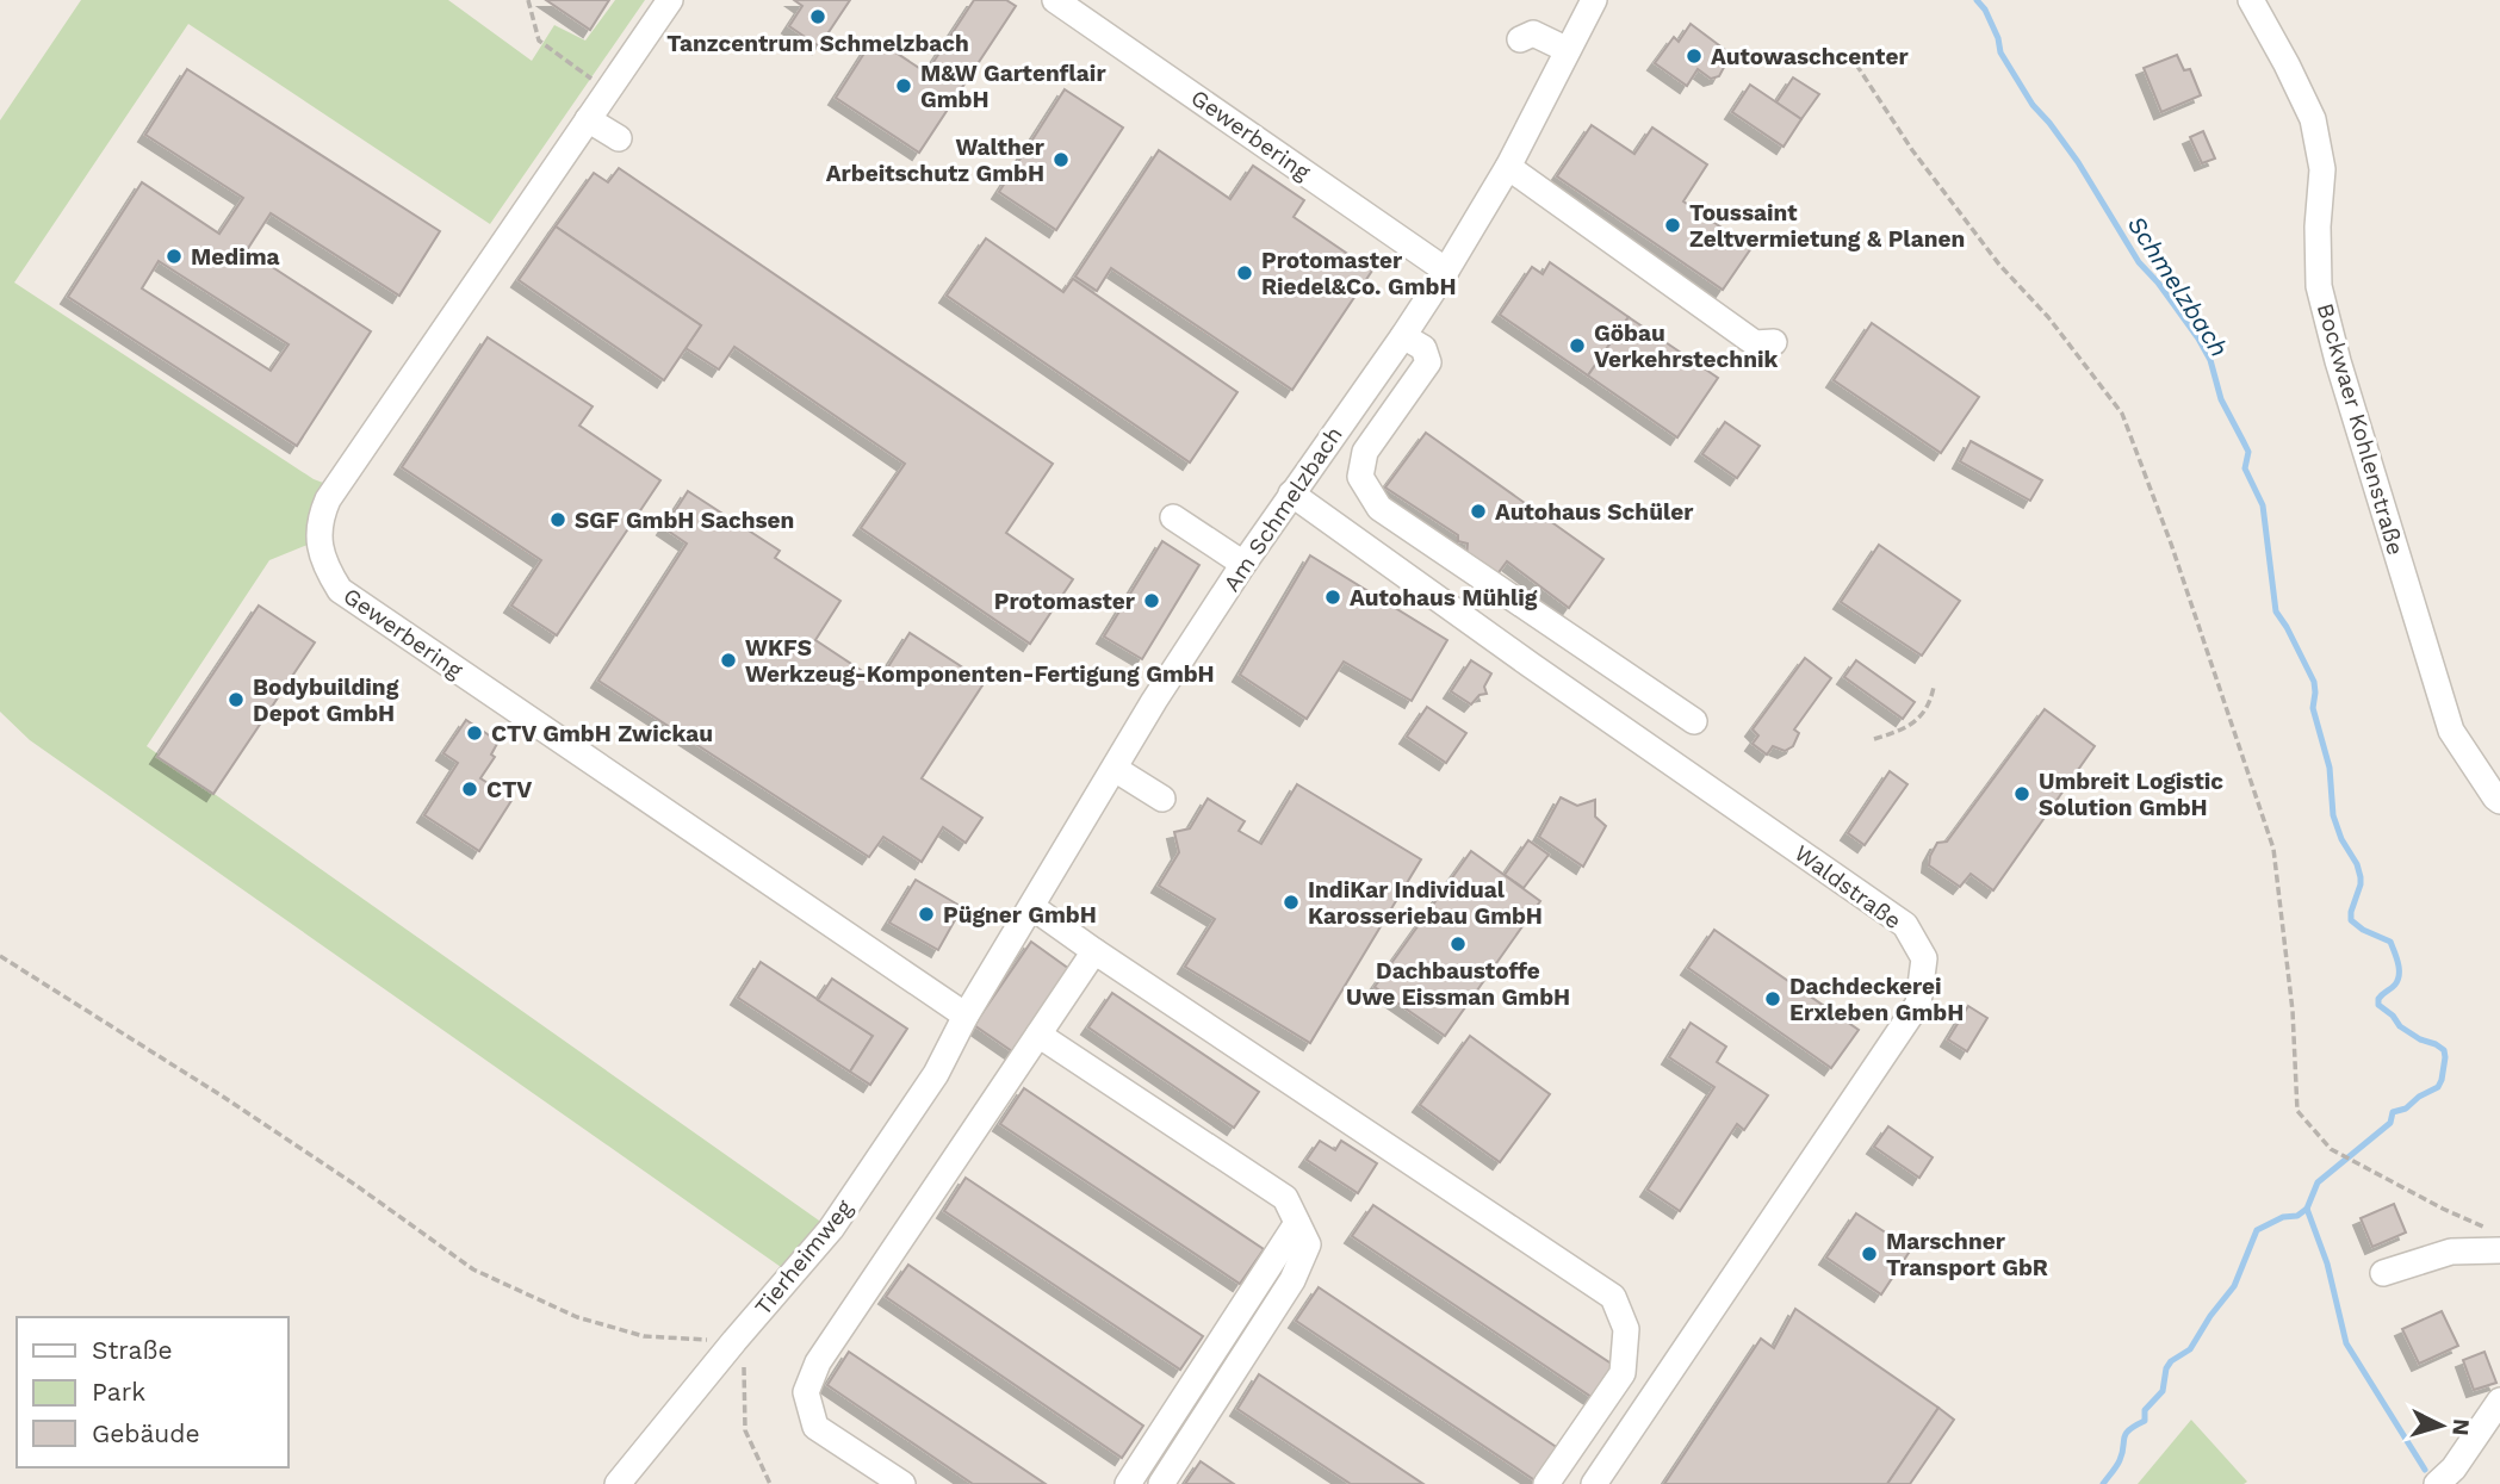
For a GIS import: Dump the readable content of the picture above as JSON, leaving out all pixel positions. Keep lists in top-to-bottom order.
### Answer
{
  "streets": {
    "street": [
      "Gewerbering",
      "Bockwaer Kohlenstraße",
      "Am Schmelzbach",
      "Waldstraße",
      "Tierheimweg"
    ]
  },
  "crossings": [
    ["Gewerbering", "Am Schmelzbach"],
    ["Gewerbering", "Tierheimweg"],
    ["Am Schmelzbach", "Waldstraße"],
    ["Am Schmelzbach", "Tierheimweg"]
  ],
  "water": ["Schmelzbach"],
  "places": [
    "Tanzcentrum Schmelzbach",
    "Autowaschcenter",
    "M&W Gartenflair GmbH",
    "Walther Arbeitschutz GmbH",
    "Toussaint Zeltvermietung & Planen",
    "Medima",
    "Protomaster Riedel&Co. GmbH",
    "Göbau Verkehrstechnik",
    "Autohaus Schüler",
    "SGF GmbH Sachsen",
    "Autohaus Mühlig",
    "Protomaster",
    "WKFS Werkzeug-Komponenten-Fertigung GmbH",
    "Bodybuilding Depot GmbH",
    "CTV GmbH Zwickau",
    "CTV",
    "Umbreit Logistic Solution GmbH",
    "IndiKar Individual Karosseriebau GmbH",
    "Pügner GmbH",
    "Dachbaustoffe Uwe Eissman GmbH",
    "Dachdeckerei Erxleben GmbH",
    "Marschner Transport GbR"
  ],
  "legend": ["Straße", "Park", "Gebäude"],
  "north": "right"
}
